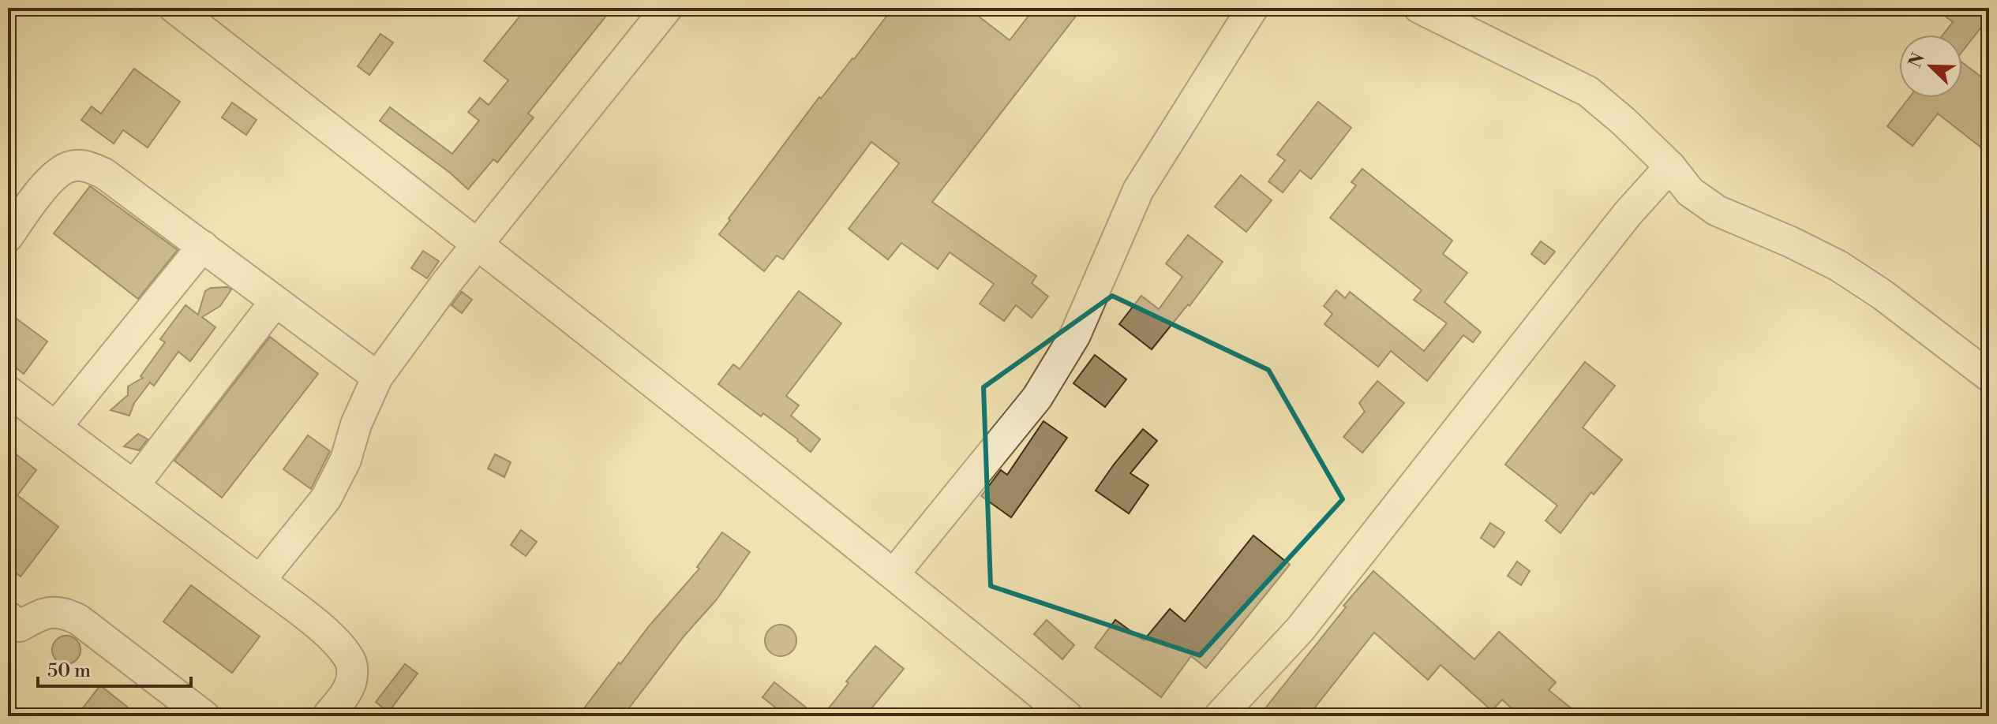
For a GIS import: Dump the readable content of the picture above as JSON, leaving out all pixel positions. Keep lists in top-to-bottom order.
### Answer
{
  "scale_bar": "50 m",
  "north": "top left"
}
